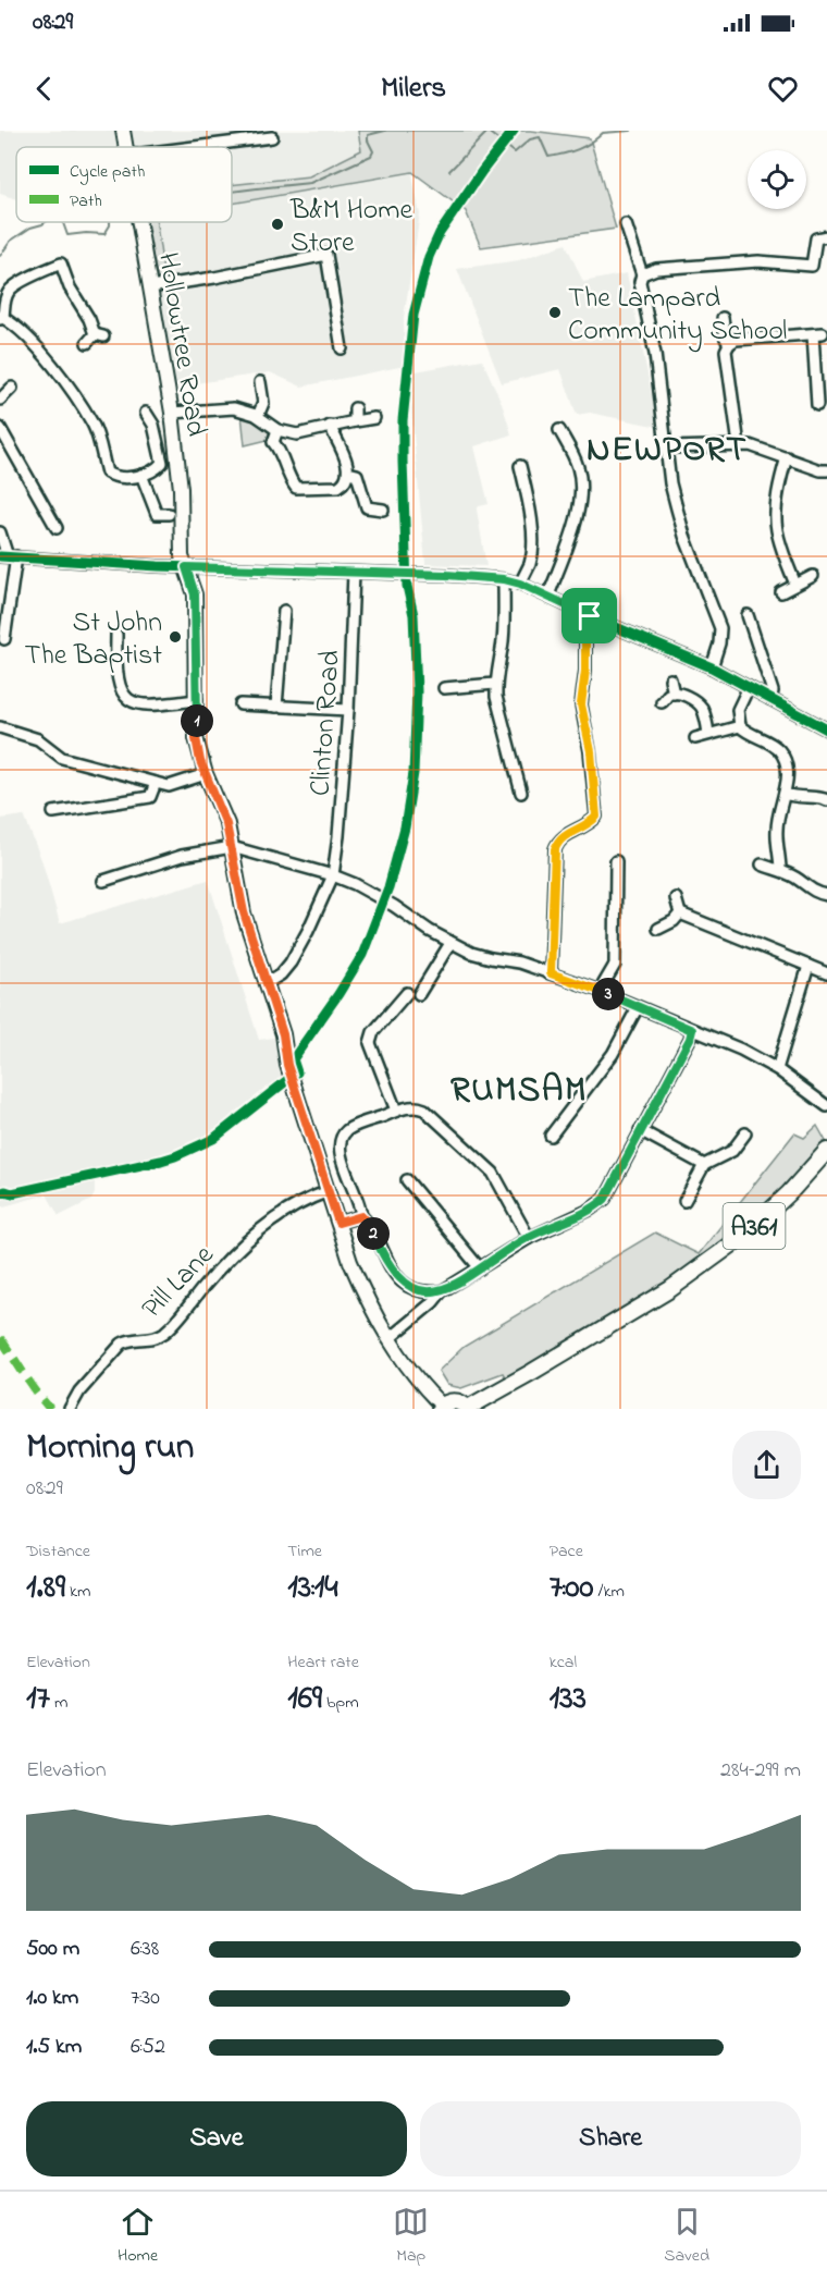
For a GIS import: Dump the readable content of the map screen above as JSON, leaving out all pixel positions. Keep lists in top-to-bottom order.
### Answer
{
  "streets": {
    "highway": ["A361"],
    "main road": ["Hollowtree Road"],
    "street": ["Clinton Road", "Pill Lane"]
  },
  "crossings": [
    ["Hollowtree Road", "Clinton Road"],
    ["Hollowtree Road", "Pill Lane"]
  ],
  "districts": ["NEWPORT", "RUMSAM"],
  "places": ["B&M Home Store", "The Lampard Community School", "St John The Baptist"],
  "legend": ["Cycle path", "Path"],
  "page": {
    "status": "08:29",
    "header": "Milers",
    "pins": ["1", "3", "2"],
    "heading": ["Morning run", "08:29"],
    "stats": [
      ["Distance", "1.89 km"],
      ["Time", "13:14"],
      ["Pace", "7:00 /km"],
      ["Elevation", "17 m"],
      ["Heart rate", "169 bpm"],
      ["kcal", "133"]
    ],
    "chart": ["Elevation", "284–299 m"],
    "list": [
      {
        "name": "500 m",
        "note": "6:38"
      },
      {
        "name": "1.0 km",
        "note": "7:30"
      },
      {
        "name": "1.5 km",
        "note": "6:52"
      }
    ],
    "buttons": ["Save", "Share"],
    "tabs": ["Home", "Map", "Saved"]
  }
}
